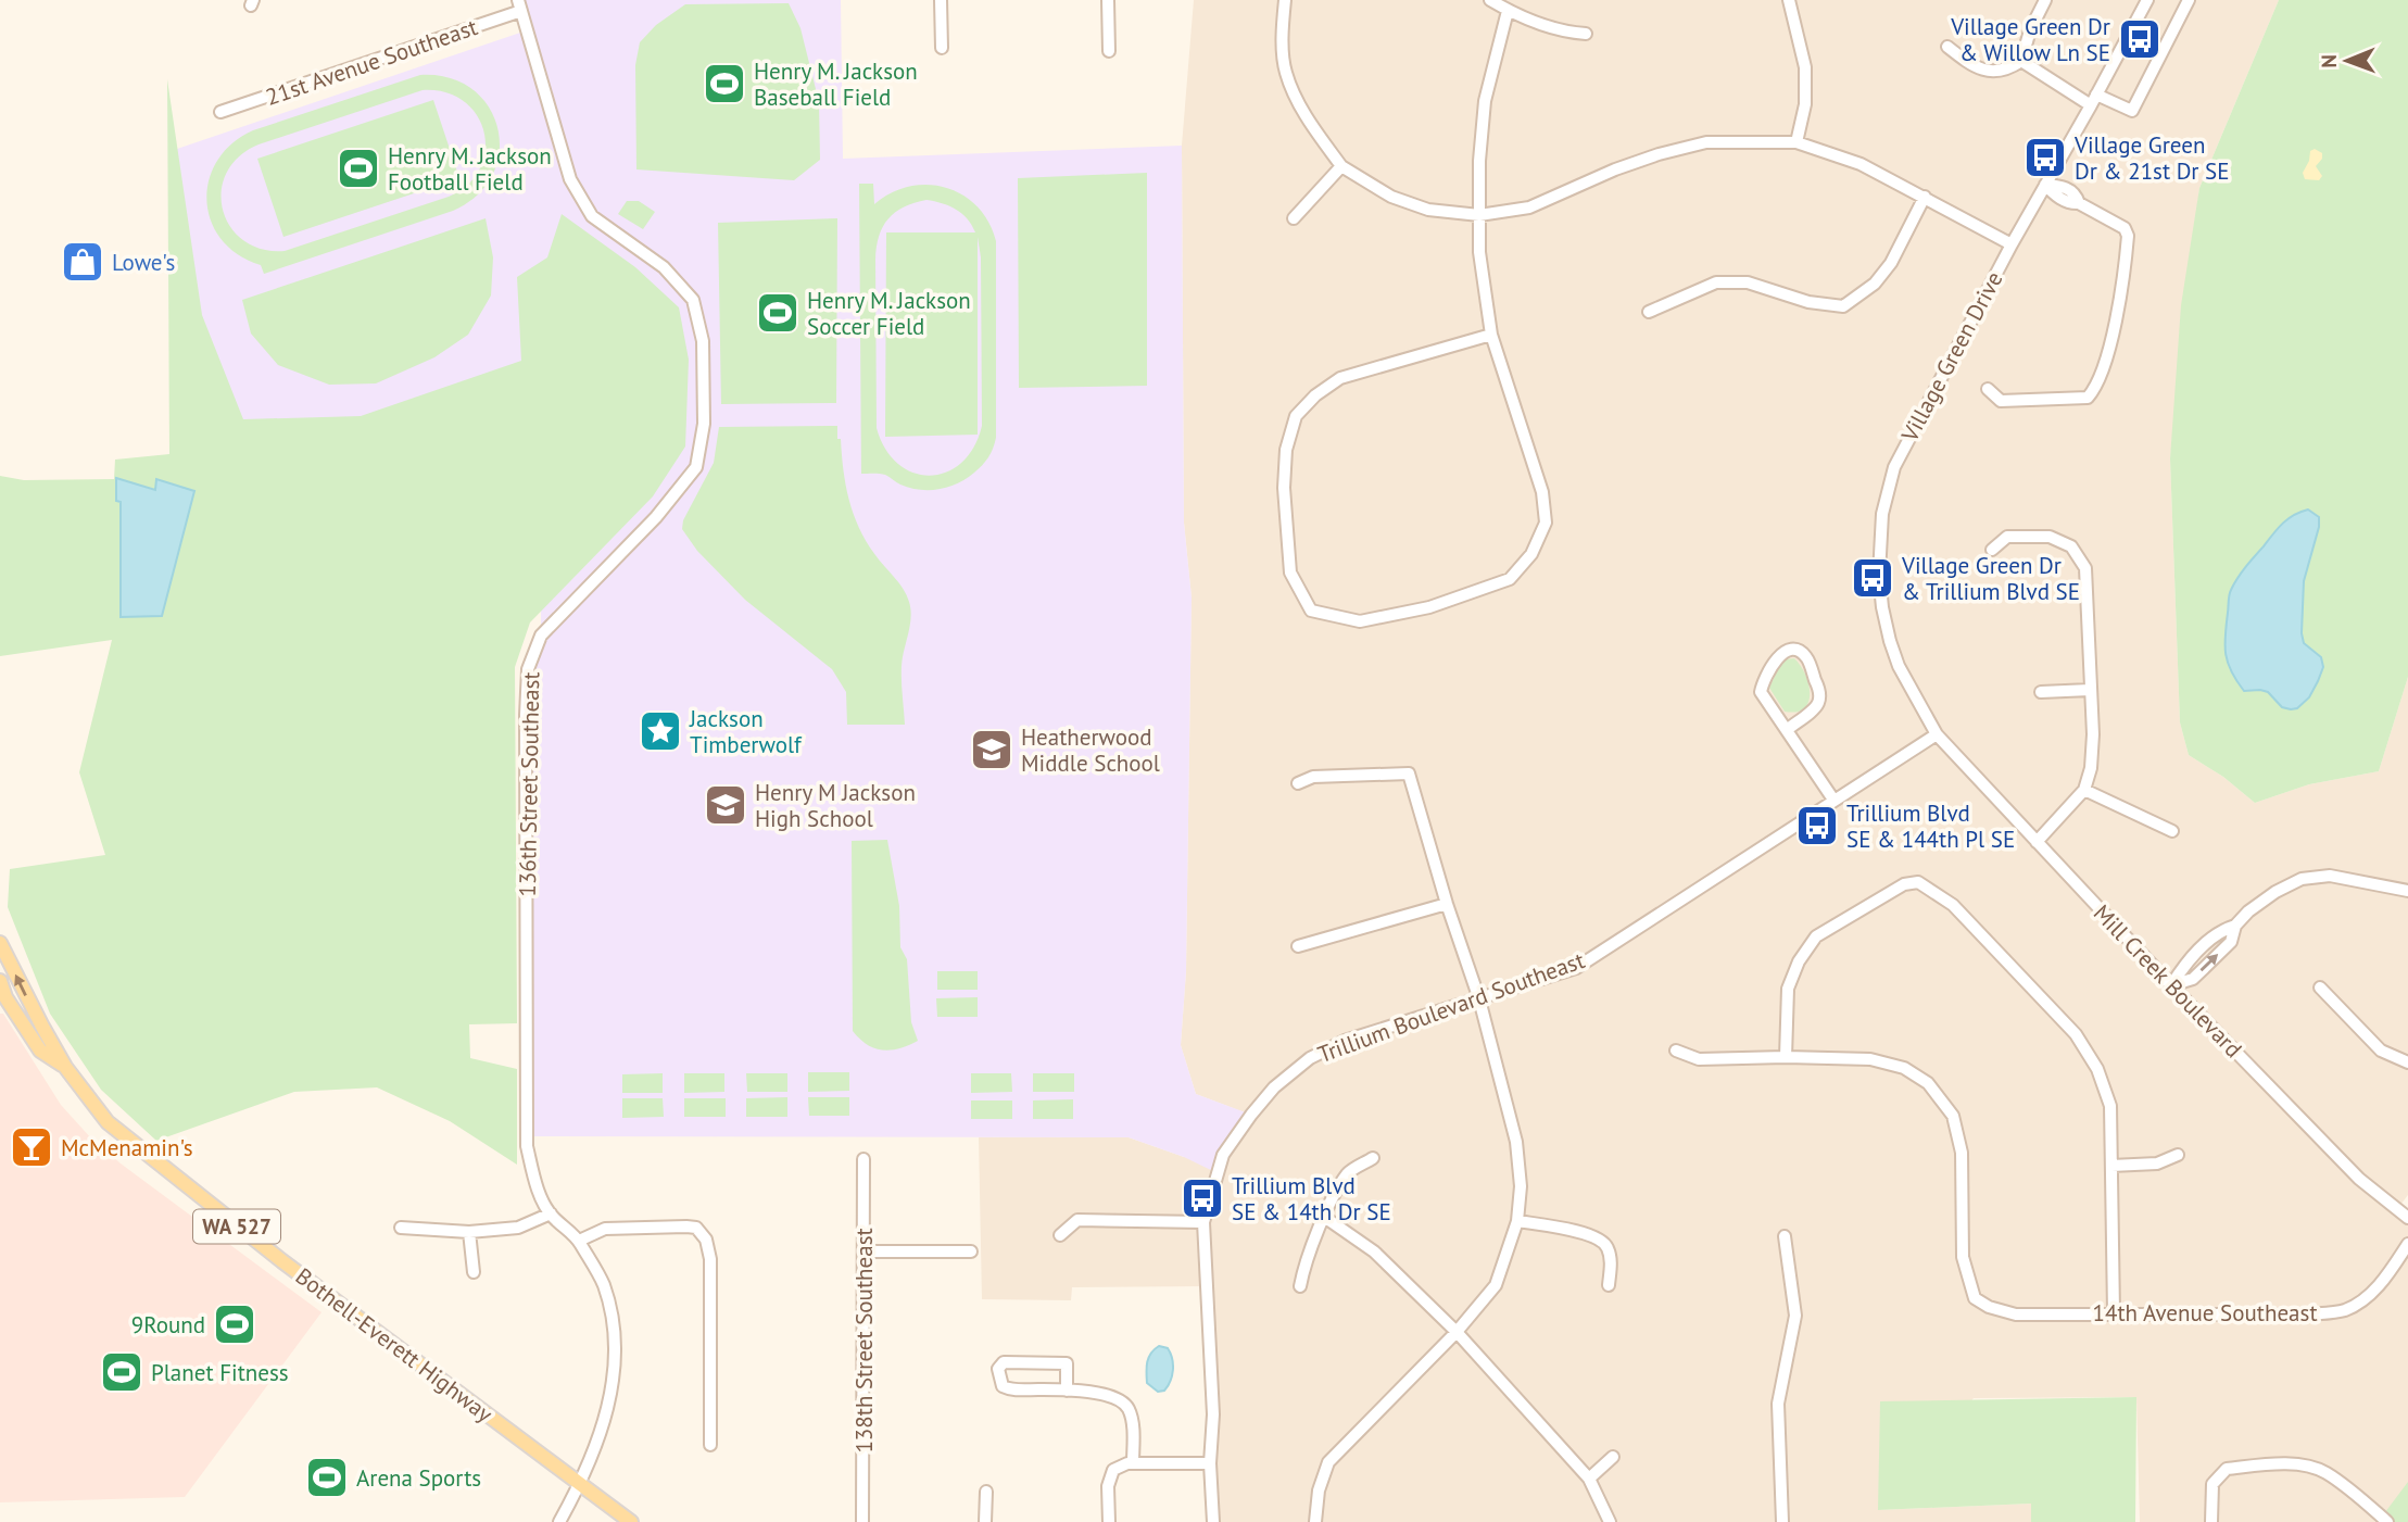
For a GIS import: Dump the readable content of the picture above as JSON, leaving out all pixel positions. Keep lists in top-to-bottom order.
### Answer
{
  "streets": {
    "main road": ["WA 527", "Bothell-Everett Highway"],
    "street": [
      "21st Avenue Southeast",
      "Village Green Drive",
      "136th Street Southeast",
      "Mill Creek Boulevard",
      "Trillium Boulevard Southeast",
      "14th Avenue Southeast",
      "138th Street Southeast"
    ]
  },
  "crossings": [
    ["21st Avenue Southeast", "136th Street Southeast"],
    ["Village Green Drive", "Mill Creek Boulevard"],
    ["Village Green Drive", "Trillium Boulevard Southeast"],
    ["136th Street Southeast", "Bothell-Everett Highway"],
    ["Mill Creek Boulevard", "Trillium Boulevard Southeast"]
  ],
  "places": {
    "bus stop": [
      "Village Green Dr & Willow Ln SE",
      "Village Green Dr & 21st Dr SE",
      "Village Green Dr & Trillium Blvd SE",
      "Trillium Blvd SE & 144th Pl SE",
      "Trillium Blvd SE & 14th Dr SE"
    ],
    "sports": [
      "Henry M. Jackson Baseball Field",
      "Henry M. Jackson Football Field",
      "Henry M. Jackson Soccer Field",
      "9Round",
      "Planet Fitness",
      "Arena Sports"
    ],
    "shop": ["Lowe's"],
    "place": ["Jackson Timberwolf"],
    "school or university": ["Heatherwood Middle School", "Henry M Jackson High School"],
    "bar": ["McMenamin's"]
  },
  "north": "left"
}
